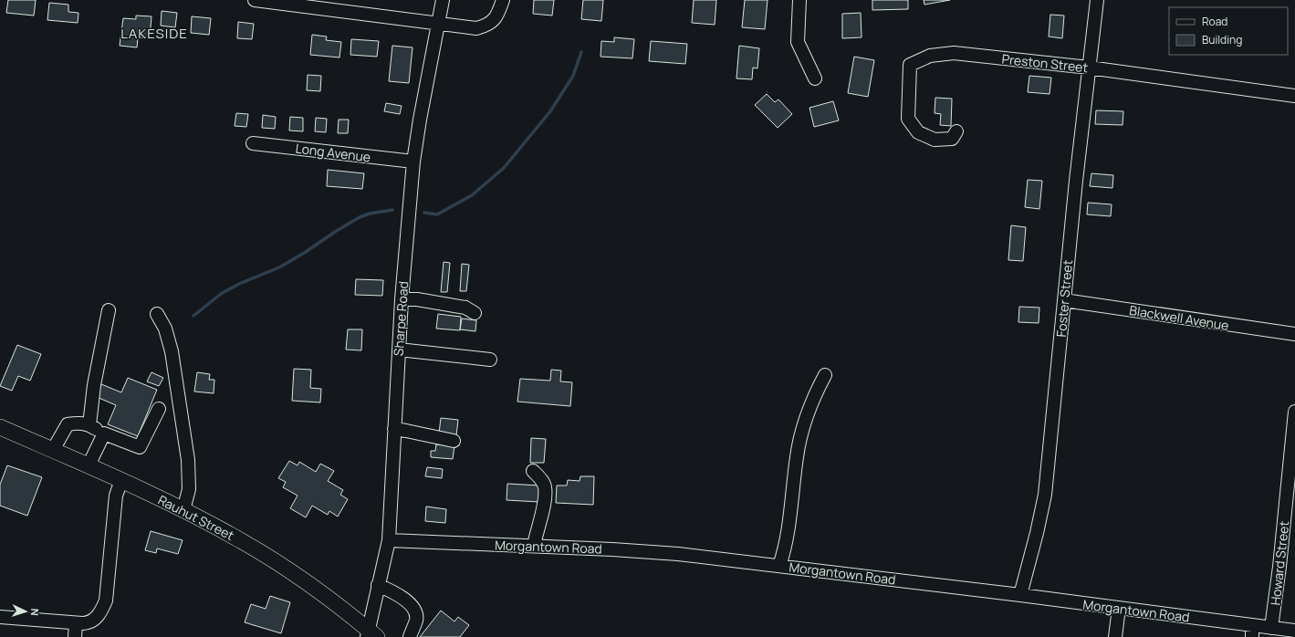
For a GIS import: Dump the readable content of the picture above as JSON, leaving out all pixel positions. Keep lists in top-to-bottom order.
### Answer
{
  "streets": {
    "main road": ["Rauhut Street"],
    "street": [
      "Preston Street",
      "Long Avenue",
      "Foster Street",
      "Blackwell Avenue",
      "Sharpe Road",
      "Morgantown Road",
      "Howard Street"
    ]
  },
  "crossings": [
    ["Preston Street", "Foster Street"],
    ["Long Avenue", "Sharpe Road"],
    ["Foster Street", "Blackwell Avenue"],
    ["Foster Street", "Morgantown Road"],
    ["Sharpe Road", "Rauhut Street"],
    ["Sharpe Road", "Morgantown Road"],
    ["Morgantown Road", "Howard Street"]
  ],
  "districts": ["LAKESIDE"],
  "legend": ["Road", "Building"],
  "north": "right"
}
